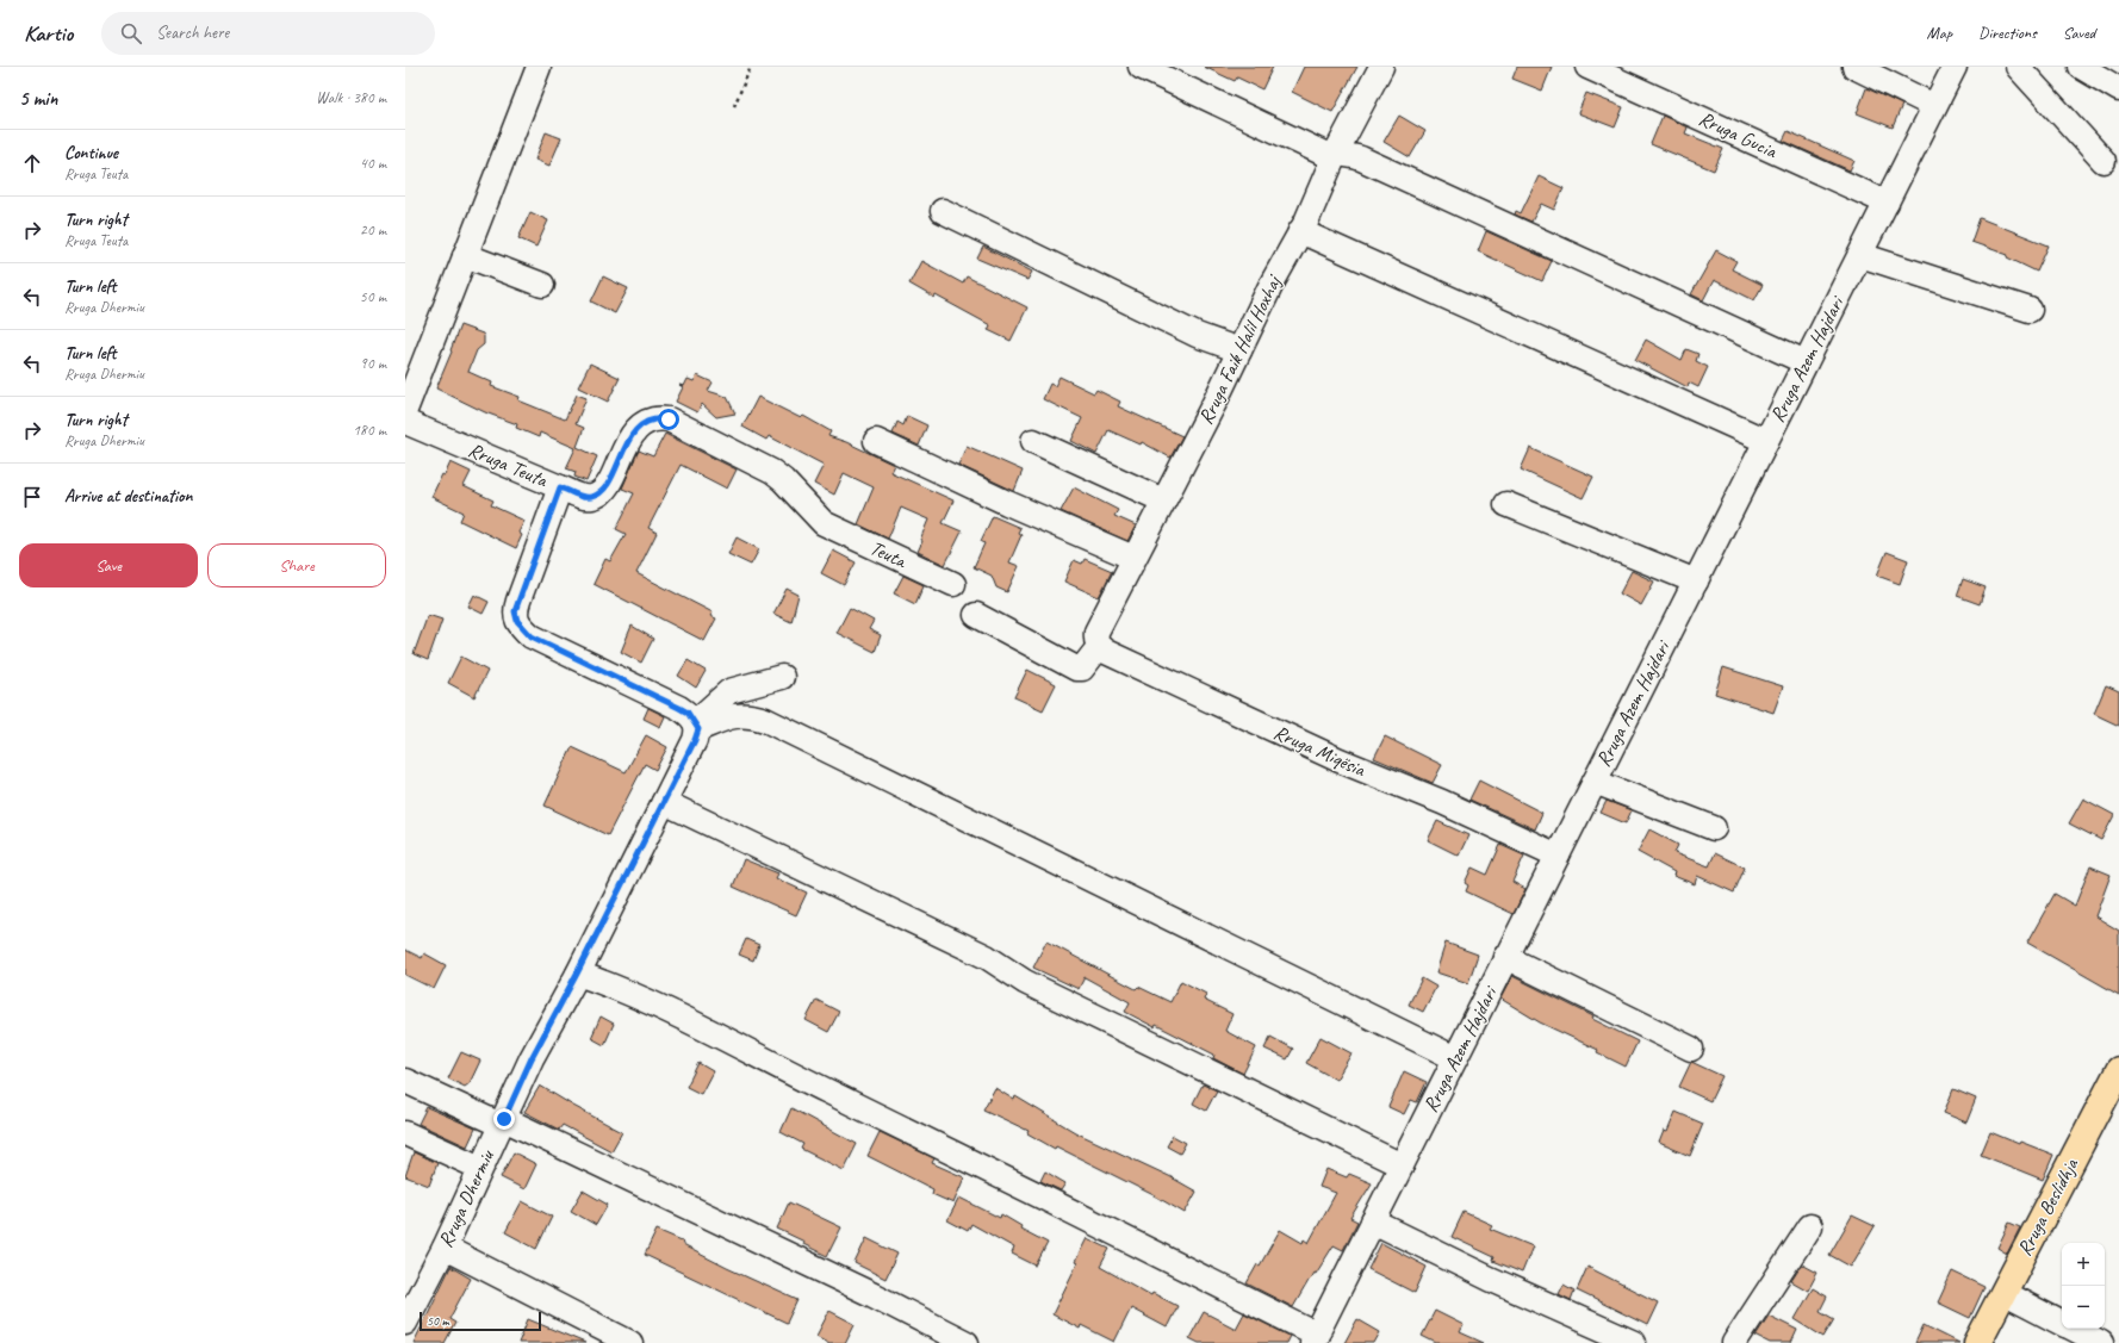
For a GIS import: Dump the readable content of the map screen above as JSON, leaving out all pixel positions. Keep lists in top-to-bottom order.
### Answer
{
  "streets": {
    "main road": ["Rruga Beslidhja"],
    "street": [
      "Rruga Gucia",
      "Rruga Faik Halil Hoxhaj",
      "Rruga Azem Hajdari",
      "Rruga Teuta",
      "Teuta",
      "Rruga Miqësia",
      "Rruga Dhermiu"
    ]
  },
  "crossings": [
    ["Rruga Gucia", "Rruga Azem Hajdari"],
    ["Rruga Faik Halil Hoxhaj", "Rruga Miqësia"],
    ["Rruga Azem Hajdari", "Rruga Miqësia"],
    ["Rruga Teuta", "Teuta"]
  ],
  "scale_bar": "50 m",
  "page": {
    "header": "Kartio",
    "search": "Search here",
    "nav": ["Map", "Directions", "Saved"],
    "heading": ["5 min", "Walk · 380 m"],
    "list": [
      ["Continue", "Rruga Teuta", "40 m"],
      ["Turn right", "Rruga Teuta", "20 m"],
      ["Turn left", "Rruga Dhermiu", "50 m"],
      ["Turn left", "Rruga Dhermiu", "90 m"],
      ["Turn right", "Rruga Dhermiu", "180 m"],
      "Arrive at destination"
    ],
    "buttons": ["Save", "Share"],
    "map_buttons": ["+", "−"],
    "scale": "50 m"
  }
}
